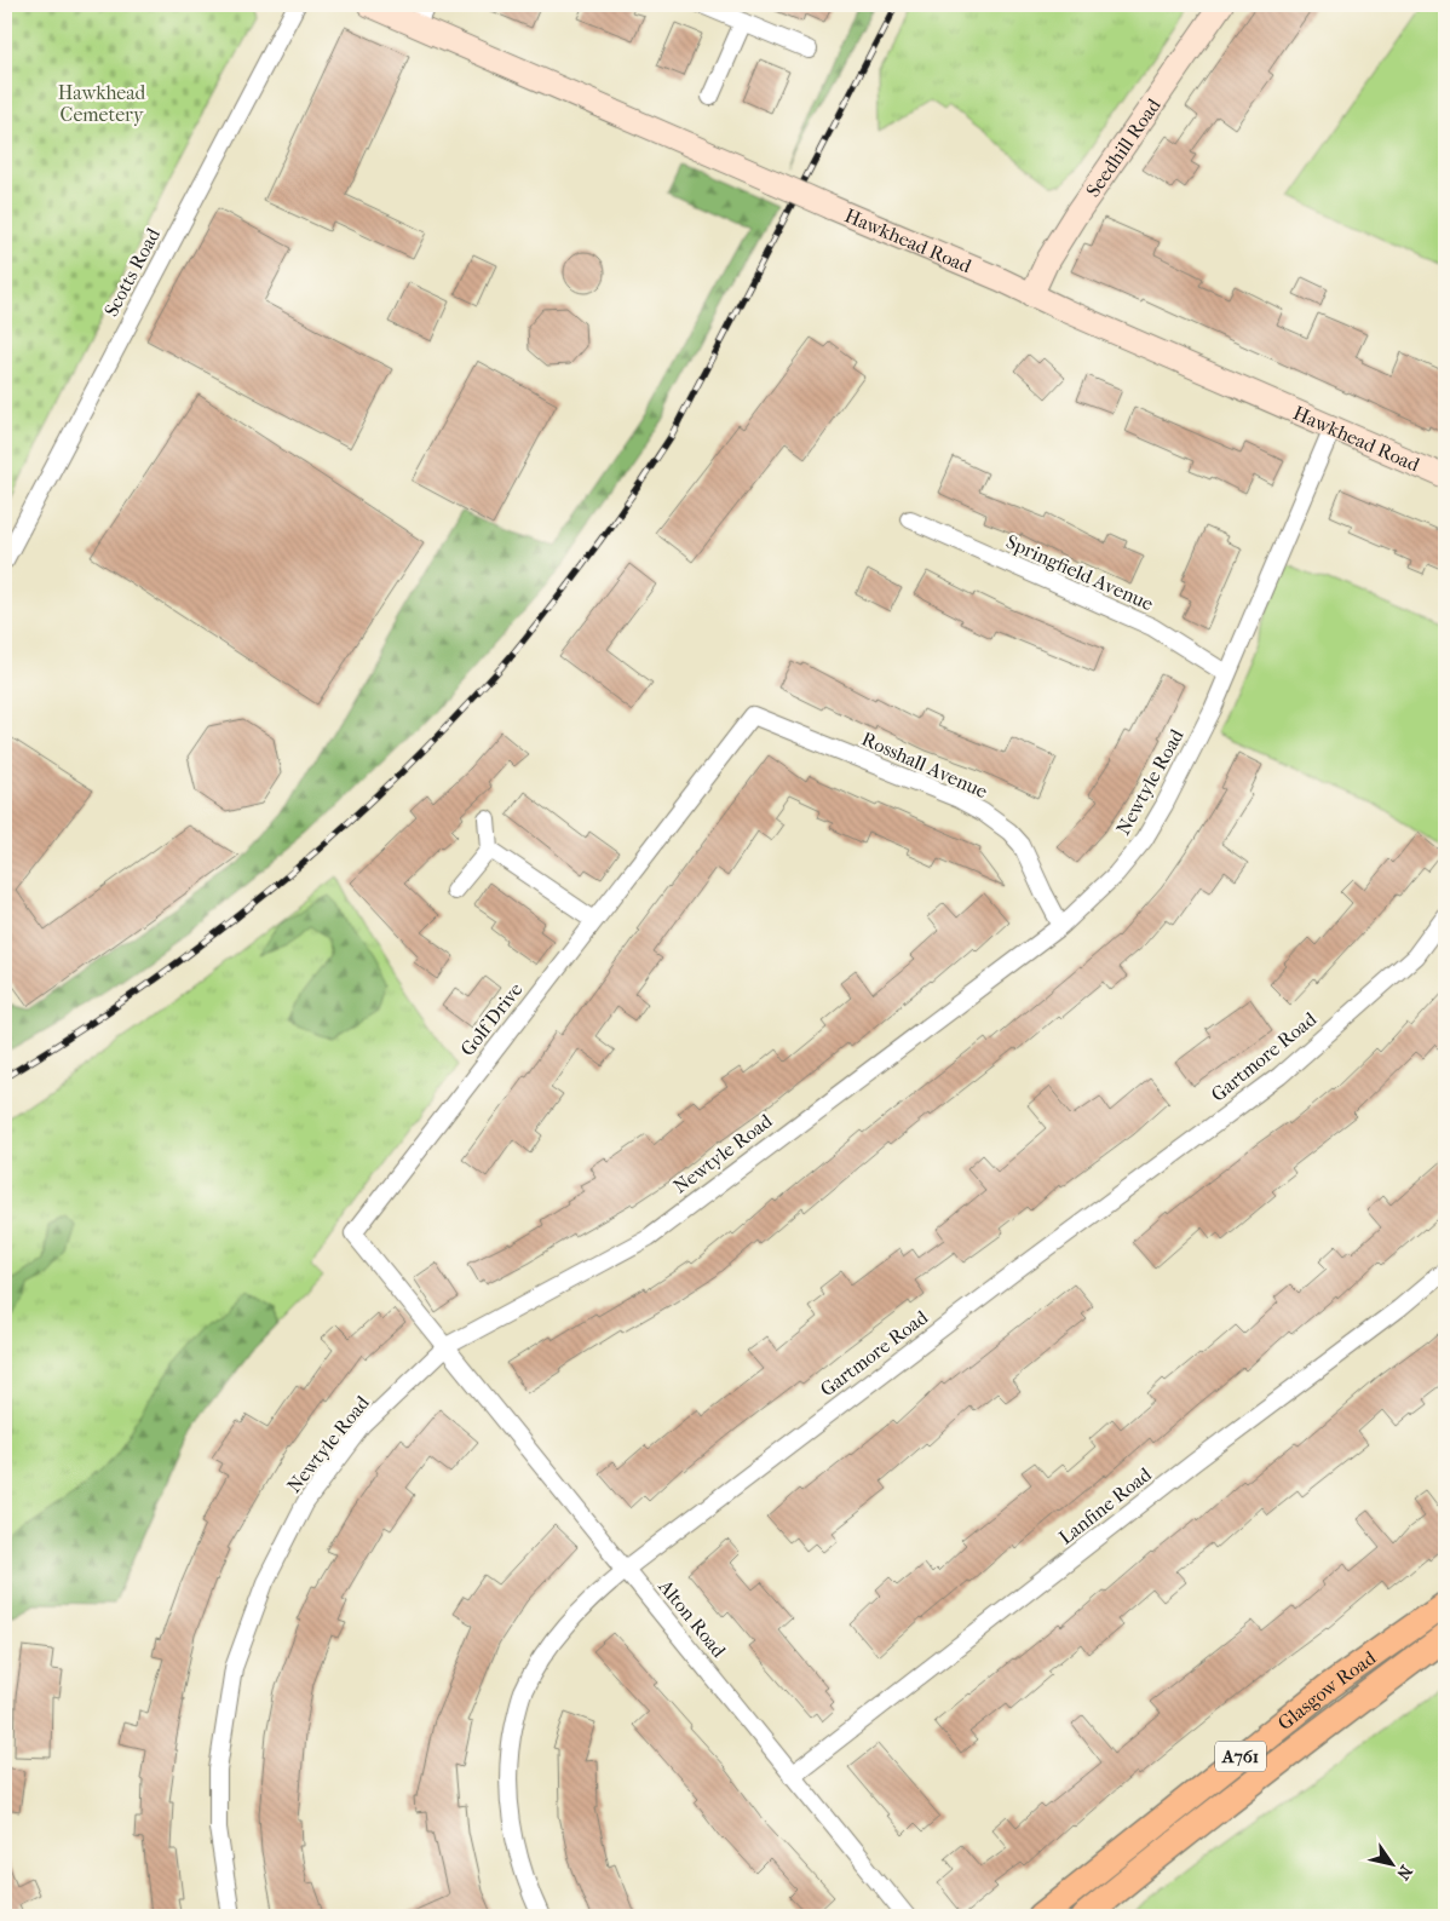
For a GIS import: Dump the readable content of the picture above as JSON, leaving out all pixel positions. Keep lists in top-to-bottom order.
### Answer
{
  "streets": {
    "main road": ["Glasgow Road", "A761"],
    "street": [
      "Seedhill Road",
      "Hawkhead Road",
      "Scotts Road",
      "Springfield Avenue",
      "Rosshall Avenue",
      "Newtyle Road",
      "Golf Drive",
      "Gartmore Road",
      "Lanfine Road",
      "Alton Road"
    ]
  },
  "crossings": [
    ["Seedhill Road", "Hawkhead Road"],
    ["Hawkhead Road", "Newtyle Road"],
    ["Springfield Avenue", "Newtyle Road"],
    ["Rosshall Avenue", "Newtyle Road"],
    ["Rosshall Avenue", "Golf Drive"],
    ["Newtyle Road", "Golf Drive"],
    ["Newtyle Road", "Alton Road"],
    ["Golf Drive", "Alton Road"],
    ["Gartmore Road", "Alton Road"],
    ["Lanfine Road", "Alton Road"]
  ],
  "parks": ["Hawkhead Cemetery"],
  "north": "bottom right"
}
